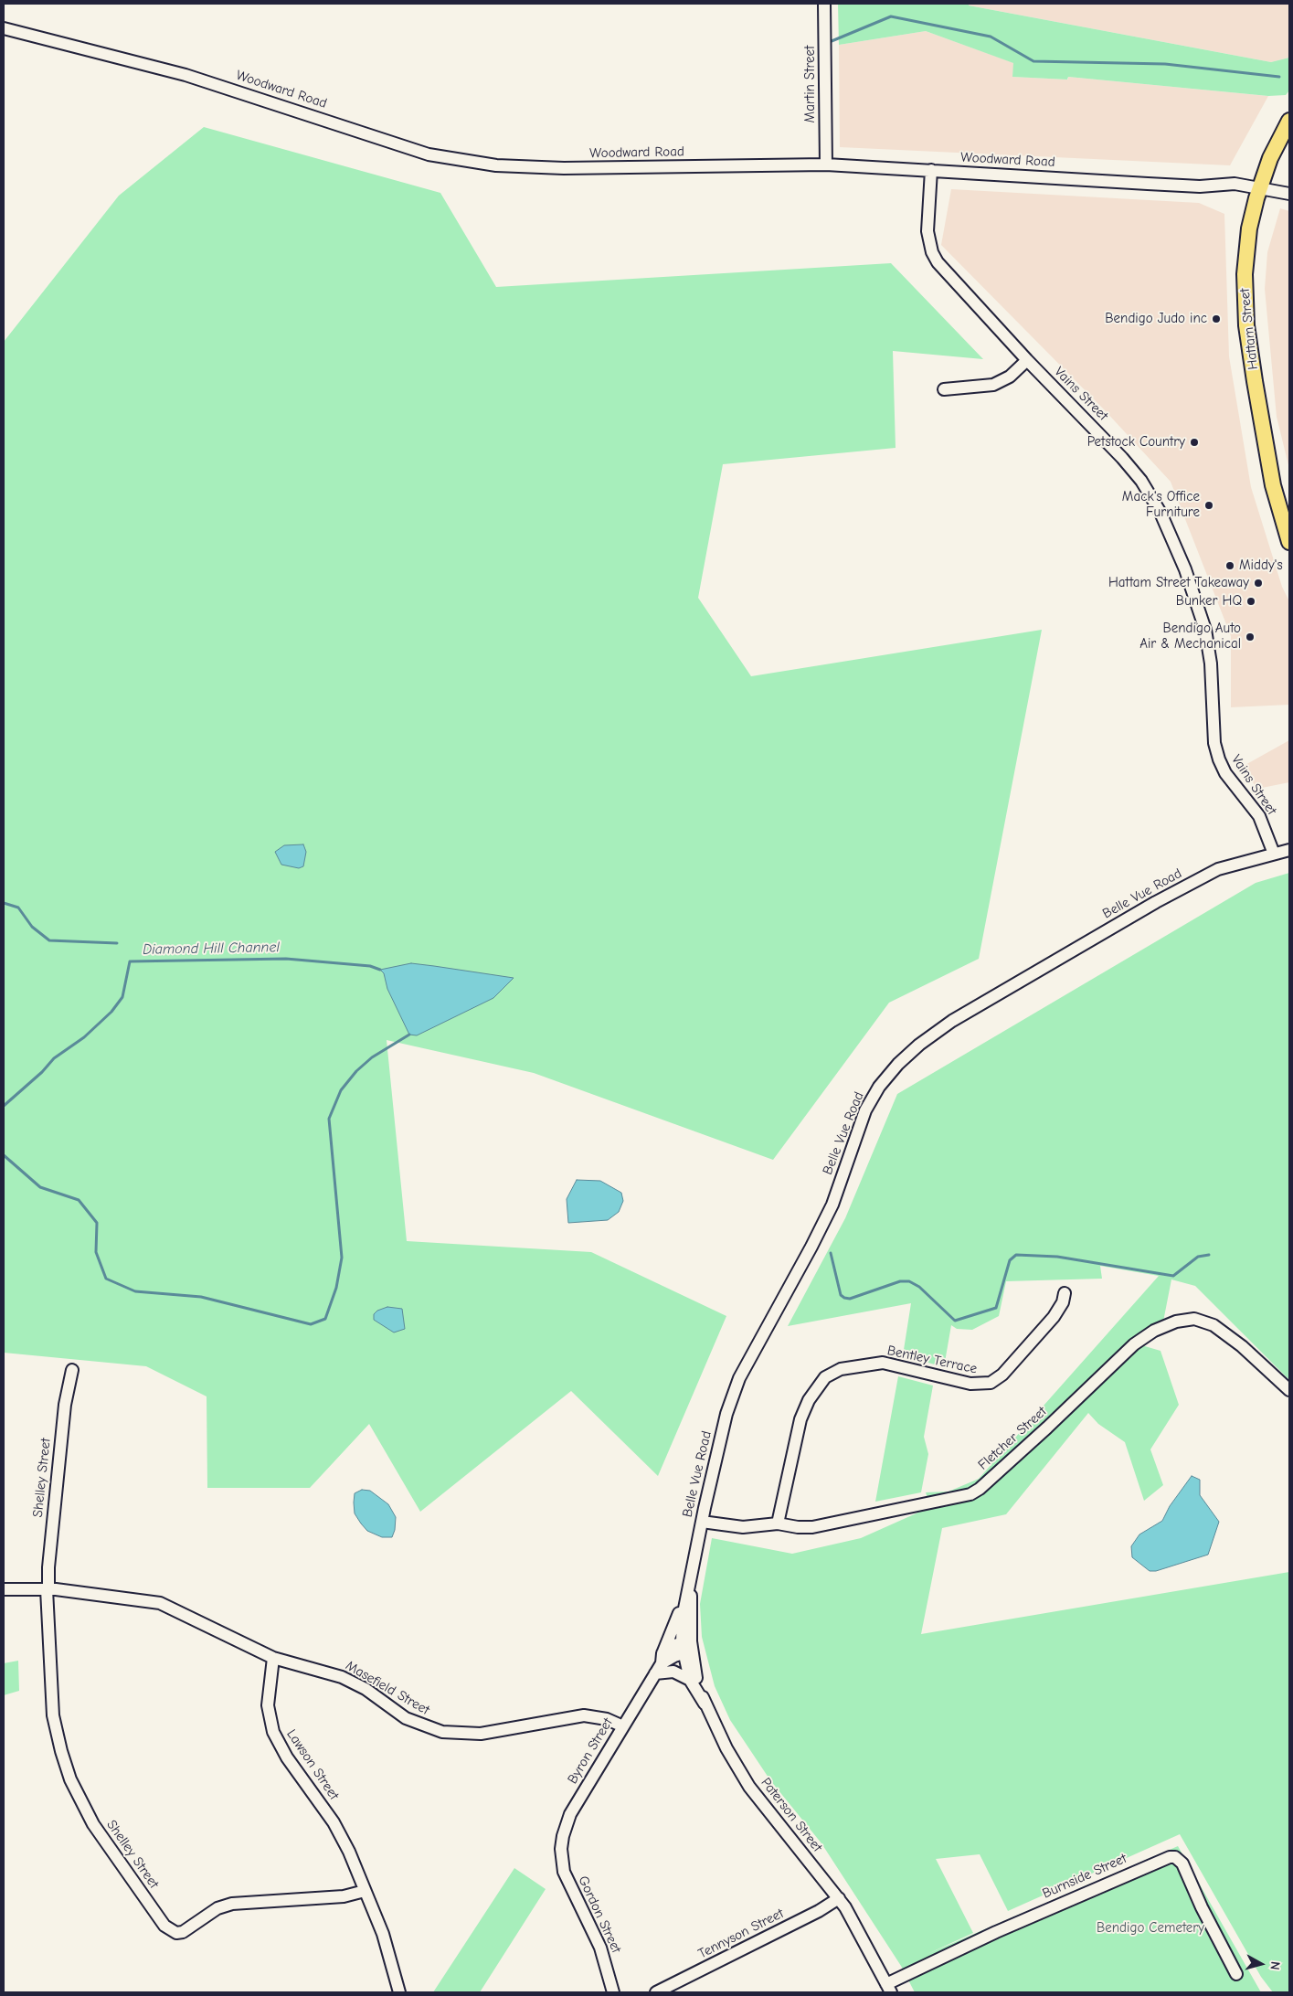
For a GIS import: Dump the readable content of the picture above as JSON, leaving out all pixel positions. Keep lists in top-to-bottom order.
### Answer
{
  "streets": {
    "main road": ["Hattam Street"],
    "street": [
      "Martin Street",
      "Woodward Road",
      "Vains Street",
      "Belle Vue Road",
      "Bentley Terrace",
      "Fletcher Street",
      "Shelley Street",
      "Masefield Street",
      "Byron Street",
      "Lawson Street",
      "Paterson Street",
      "Burnside Street",
      "Gordon Street",
      "Tennyson Street"
    ]
  },
  "crossings": [
    ["Martin Street", "Woodward Road"],
    ["Woodward Road", "Hattam Street"],
    ["Woodward Road", "Vains Street"],
    ["Vains Street", "Belle Vue Road"],
    ["Belle Vue Road", "Fletcher Street"],
    ["Belle Vue Road", "Byron Street"],
    ["Belle Vue Road", "Paterson Street"],
    ["Bentley Terrace", "Fletcher Street"],
    ["Shelley Street", "Lawson Street"],
    ["Masefield Street", "Byron Street"],
    ["Masefield Street", "Lawson Street"],
    ["Byron Street", "Gordon Street"],
    ["Paterson Street", "Burnside Street"],
    ["Paterson Street", "Tennyson Street"]
  ],
  "water": ["Diamond Hill Channel"],
  "parks": ["Bendigo Cemetery"],
  "places": [
    "Bendigo Judo inc",
    "Petstock Country",
    "Mack's Office Furniture",
    "Middy's",
    "Hattam Street Takeaway",
    "Bunker HQ",
    "Bendigo Auto Air & Mechanical"
  ],
  "north": "right"
}
